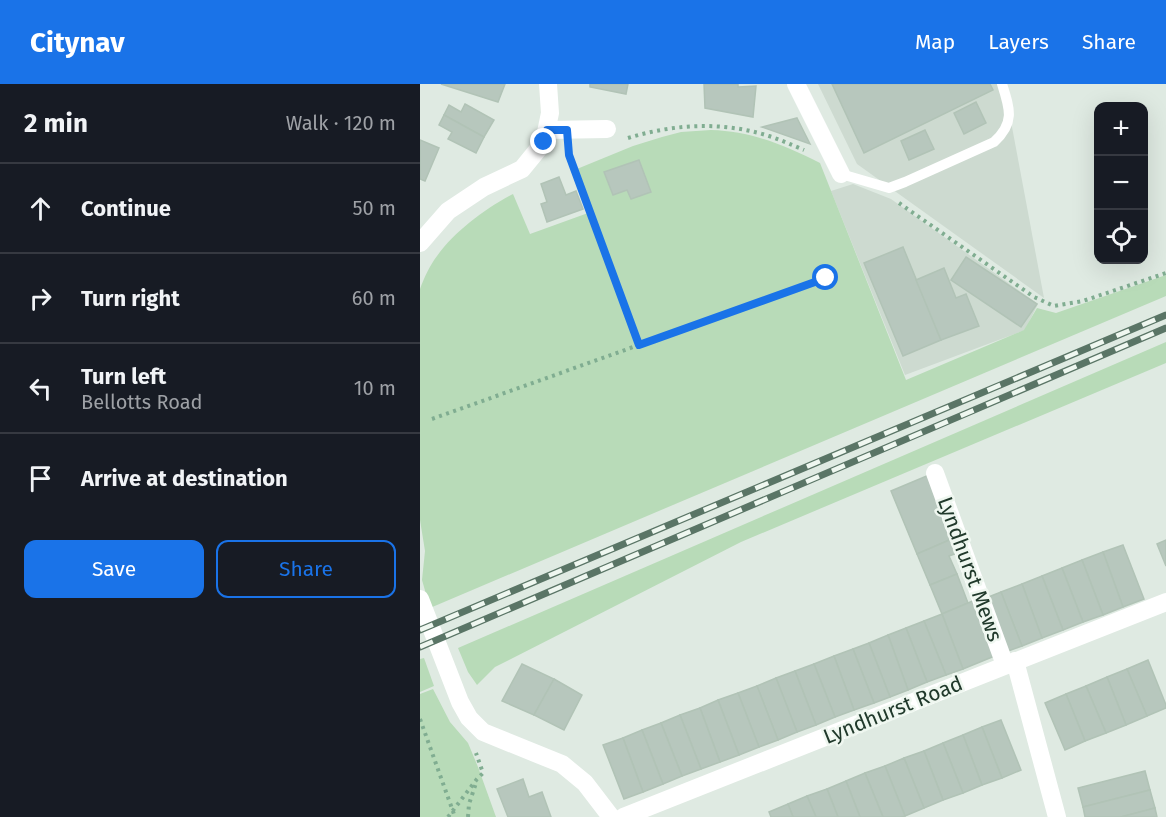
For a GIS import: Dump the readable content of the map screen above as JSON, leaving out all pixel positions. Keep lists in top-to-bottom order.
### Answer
{
  "streets": {
    "street": ["Lyndhurst Mews", "Lyndhurst Road"]
  },
  "crossings": [
    ["Lyndhurst Mews", "Lyndhurst Road"]
  ],
  "page": {
    "header": "Citynav",
    "nav": ["Map", "Layers", "Share"],
    "heading": ["2 min", "Walk · 120 m"],
    "map_buttons": ["+", "−"],
    "list": [
      ["Continue", "50 m"],
      ["Turn right", "60 m"],
      ["Turn left", "Bellotts Road", "10 m"],
      "Arrive at destination"
    ],
    "buttons": ["Save", "Share"]
  }
}
